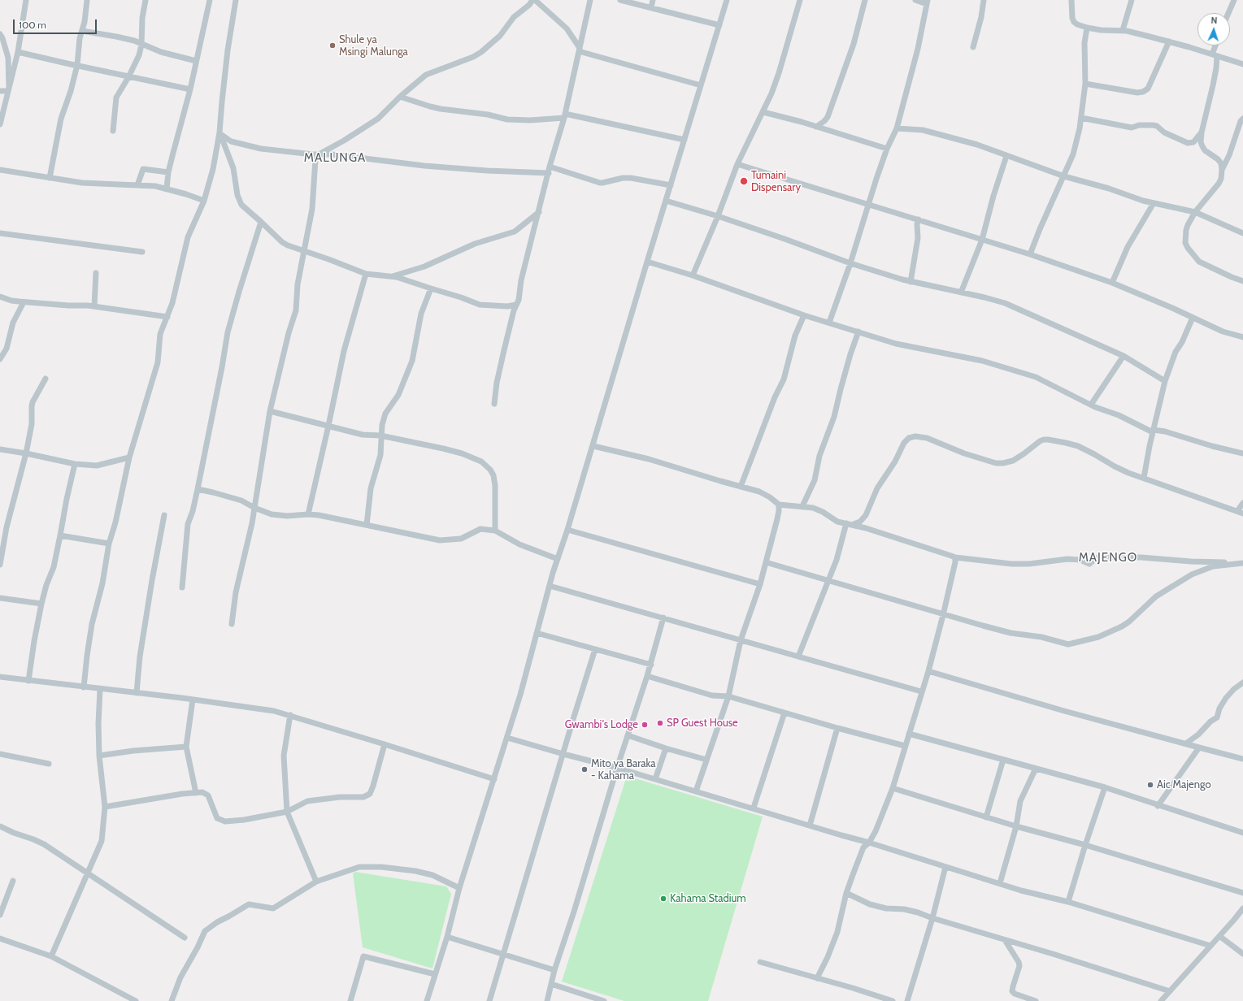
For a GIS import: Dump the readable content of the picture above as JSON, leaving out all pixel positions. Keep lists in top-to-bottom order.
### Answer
{
  "districts": ["MALUNGA", "MAJENGO"],
  "places": [
    "Shule ya Msingi Malunga",
    "Tumaini Dispensary",
    "SP Guest House",
    "Gwambi's Lodge",
    "Mito ya Baraka - Kahama",
    "Aic Majengo",
    "Kahama Stadium"
  ],
  "scale_bar": "100 m",
  "north": "top"
}
